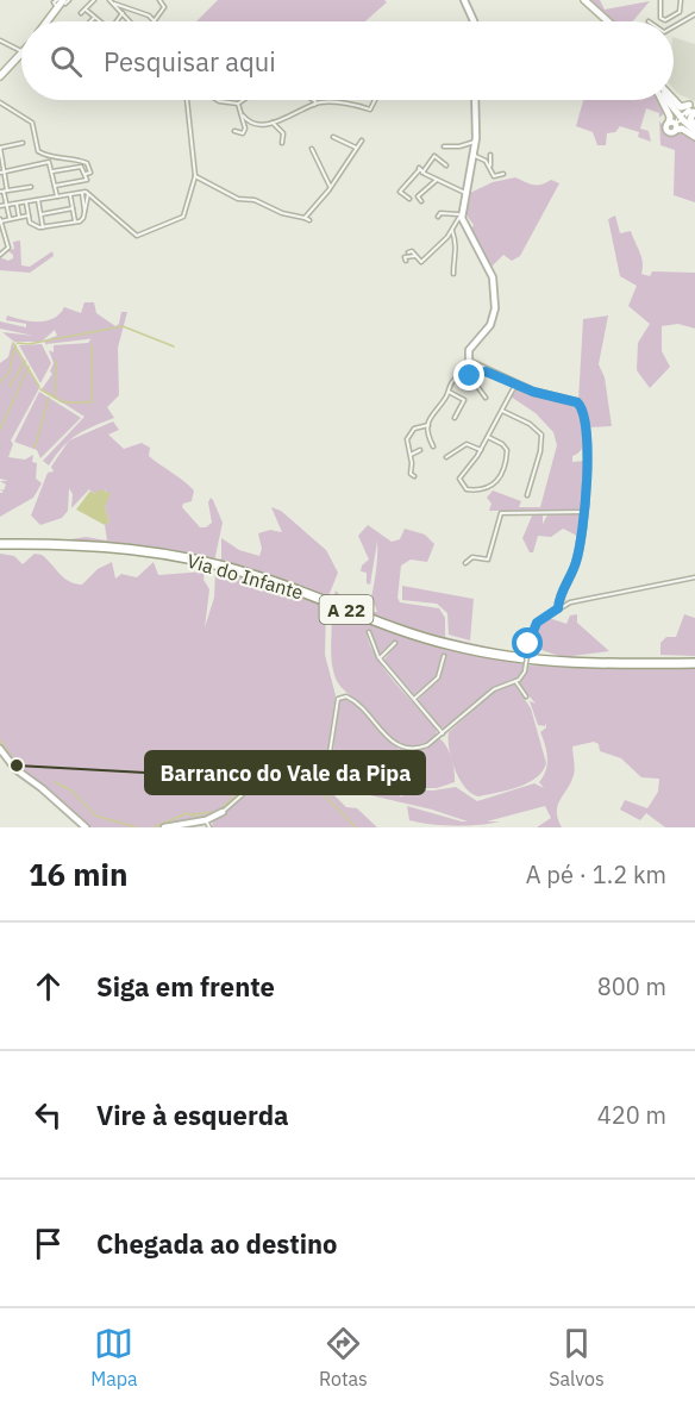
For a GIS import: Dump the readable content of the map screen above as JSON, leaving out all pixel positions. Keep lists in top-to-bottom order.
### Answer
{
  "streets": {
    "highway": ["Via do Infante", "A 22"]
  },
  "places": ["Barranco do Vale da Pipa"],
  "page": {
    "search": "Pesquisar aqui",
    "heading": ["16 min", "A pé · 1.2 km"],
    "list": [
      ["Siga em frente", "800 m"],
      ["Vire à esquerda", "420 m"],
      "Chegada ao destino"
    ],
    "nav": ["Mapa", "Rotas", "Salvos"]
  }
}
